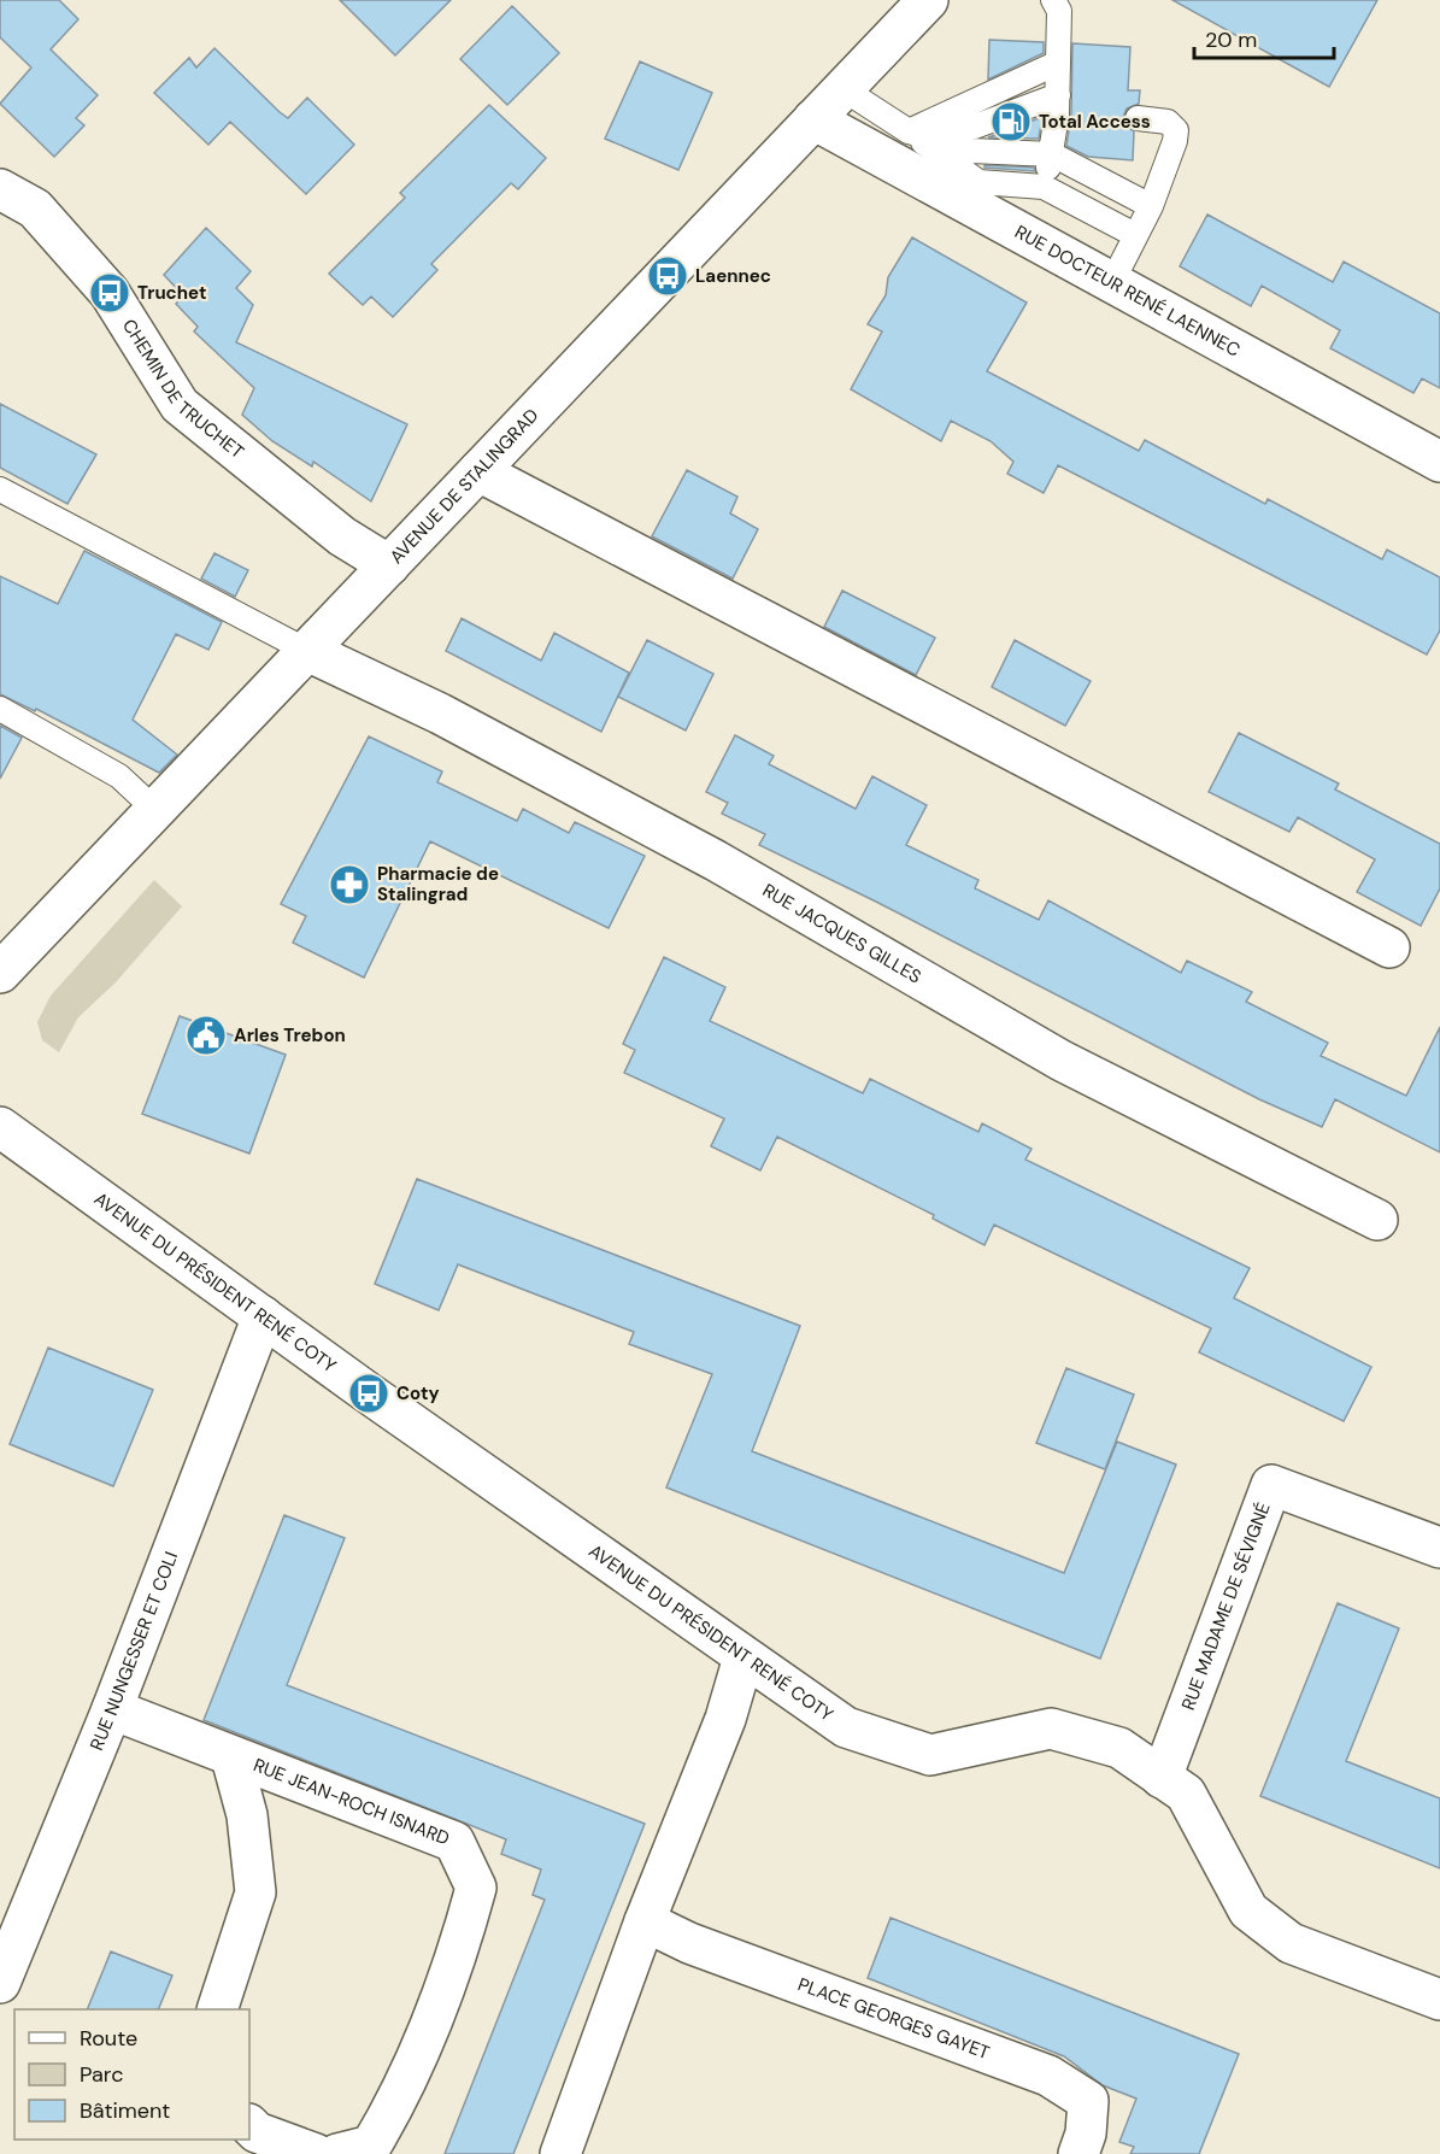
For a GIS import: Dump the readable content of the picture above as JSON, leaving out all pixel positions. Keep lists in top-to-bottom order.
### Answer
{
  "streets": {
    "street": [
      "RUE DOCTEUR RENÉ LAENNEC",
      "CHEMIN DE TRUCHET",
      "AVENUE DE STALINGRAD",
      "RUE JACQUES GILLES",
      "AVENUE DU PRÉSIDENT RENÉ COTY",
      "RUE MADAME DE SÉVIGNÉ",
      "RUE NUNGESSER ET COLI",
      "RUE JEAN-ROCH ISNARD",
      "PLACE GEORGES GAYET"
    ]
  },
  "crossings": [
    ["RUE DOCTEUR RENÉ LAENNEC", "AVENUE DE STALINGRAD"],
    ["CHEMIN DE TRUCHET", "AVENUE DE STALINGRAD"],
    ["AVENUE DE STALINGRAD", "RUE JACQUES GILLES"],
    ["AVENUE DU PRÉSIDENT RENÉ COTY", "RUE MADAME DE SÉVIGNÉ"],
    ["AVENUE DU PRÉSIDENT RENÉ COTY", "RUE NUNGESSER ET COLI"],
    ["RUE NUNGESSER ET COLI", "RUE JEAN-ROCH ISNARD"]
  ],
  "places": {
    "fuel station": ["Total Access"],
    "bus stop": ["Laennec", "Truchet", "Coty"],
    "pharmacy": ["Pharmacie de Stalingrad"],
    "public building": ["Arles Trebon"]
  },
  "legend": ["Route", "Parc", "Bâtiment"],
  "scale_bar": "20 m"
}
